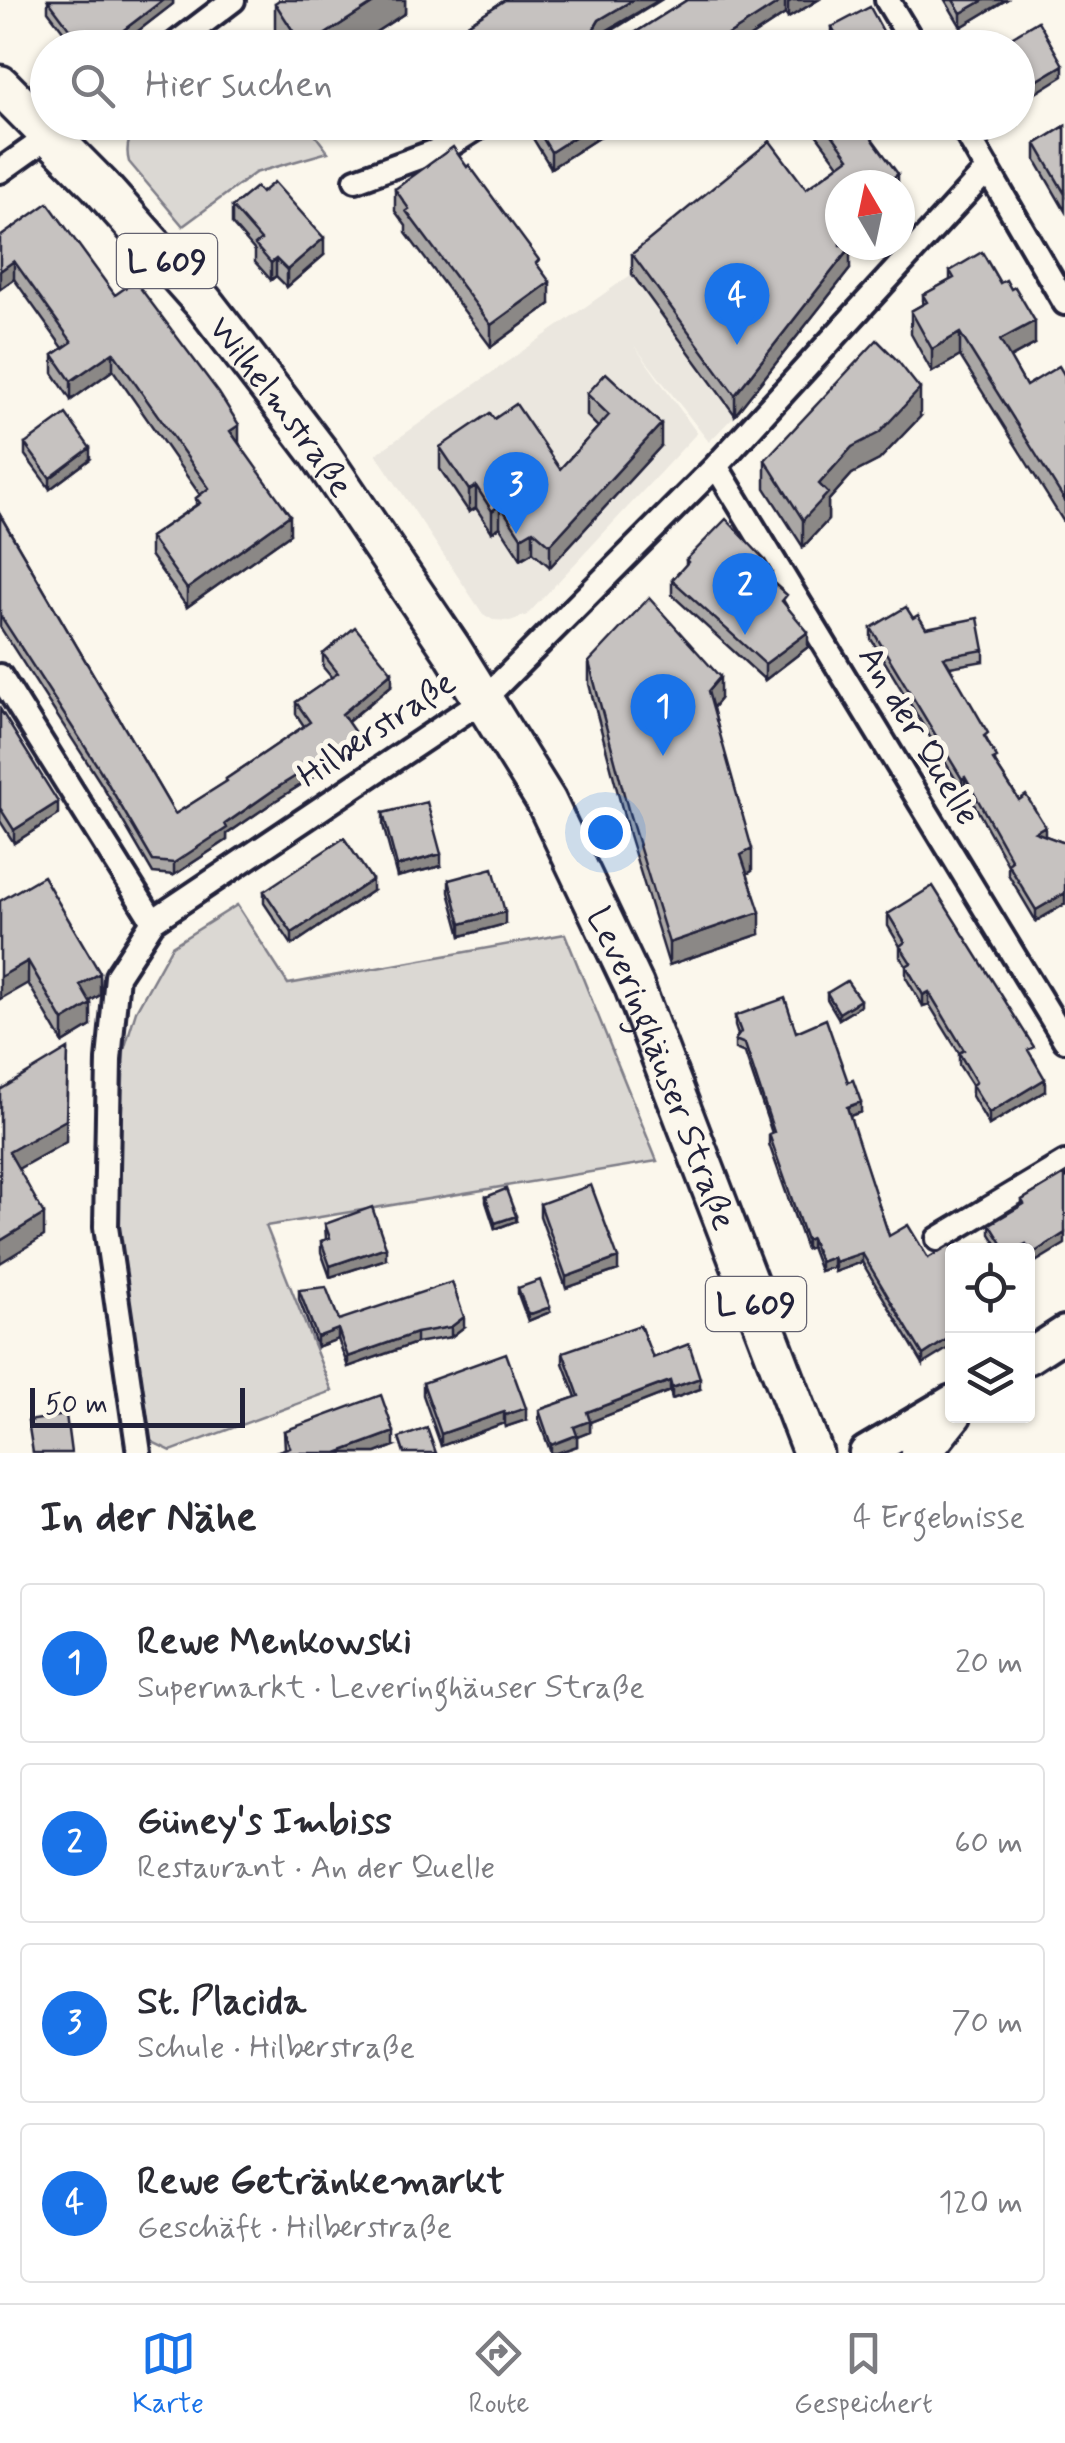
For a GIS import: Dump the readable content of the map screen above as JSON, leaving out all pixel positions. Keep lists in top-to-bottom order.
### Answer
{
  "streets": {
    "main road": ["L 609", "Wilhelmstraße", "Leveringhäuser Straße"],
    "street": ["Hilberstraße", "An der Quelle"]
  },
  "crossings": [
    ["Wilhelmstraße", "Hilberstraße"],
    ["Wilhelmstraße", "Leveringhäuser Straße"],
    ["Hilberstraße", "An der Quelle"],
    ["Hilberstraße", "Leveringhäuser Straße"]
  ],
  "scale_bar": "50 m",
  "north": "top",
  "page": {
    "search": "Hier suchen",
    "pins": [
      "4",
      "3",
      "2",
      "1"
    ],
    "scale": "50 m",
    "heading": ["In der Nähe", "4 Ergebnisse"],
    "list": [
      {
        "mark": "1",
        "name": "Rewe Menkowski",
        "note": "Supermarkt · Leveringhäuser Straße",
        "value": "20 m"
      },
      {
        "mark": "2",
        "name": "Güney's Imbiss",
        "note": "Restaurant · An der Quelle",
        "value": "60 m"
      },
      {
        "mark": "3",
        "name": "St. Placida",
        "note": "Schule · Hilberstraße",
        "value": "70 m"
      },
      {
        "mark": "4",
        "name": "Rewe Getränkemarkt",
        "note": "Geschäft · Hilberstraße",
        "value": "120 m"
      }
    ],
    "nav": ["Karte", "Route", "Gespeichert"]
  }
}
